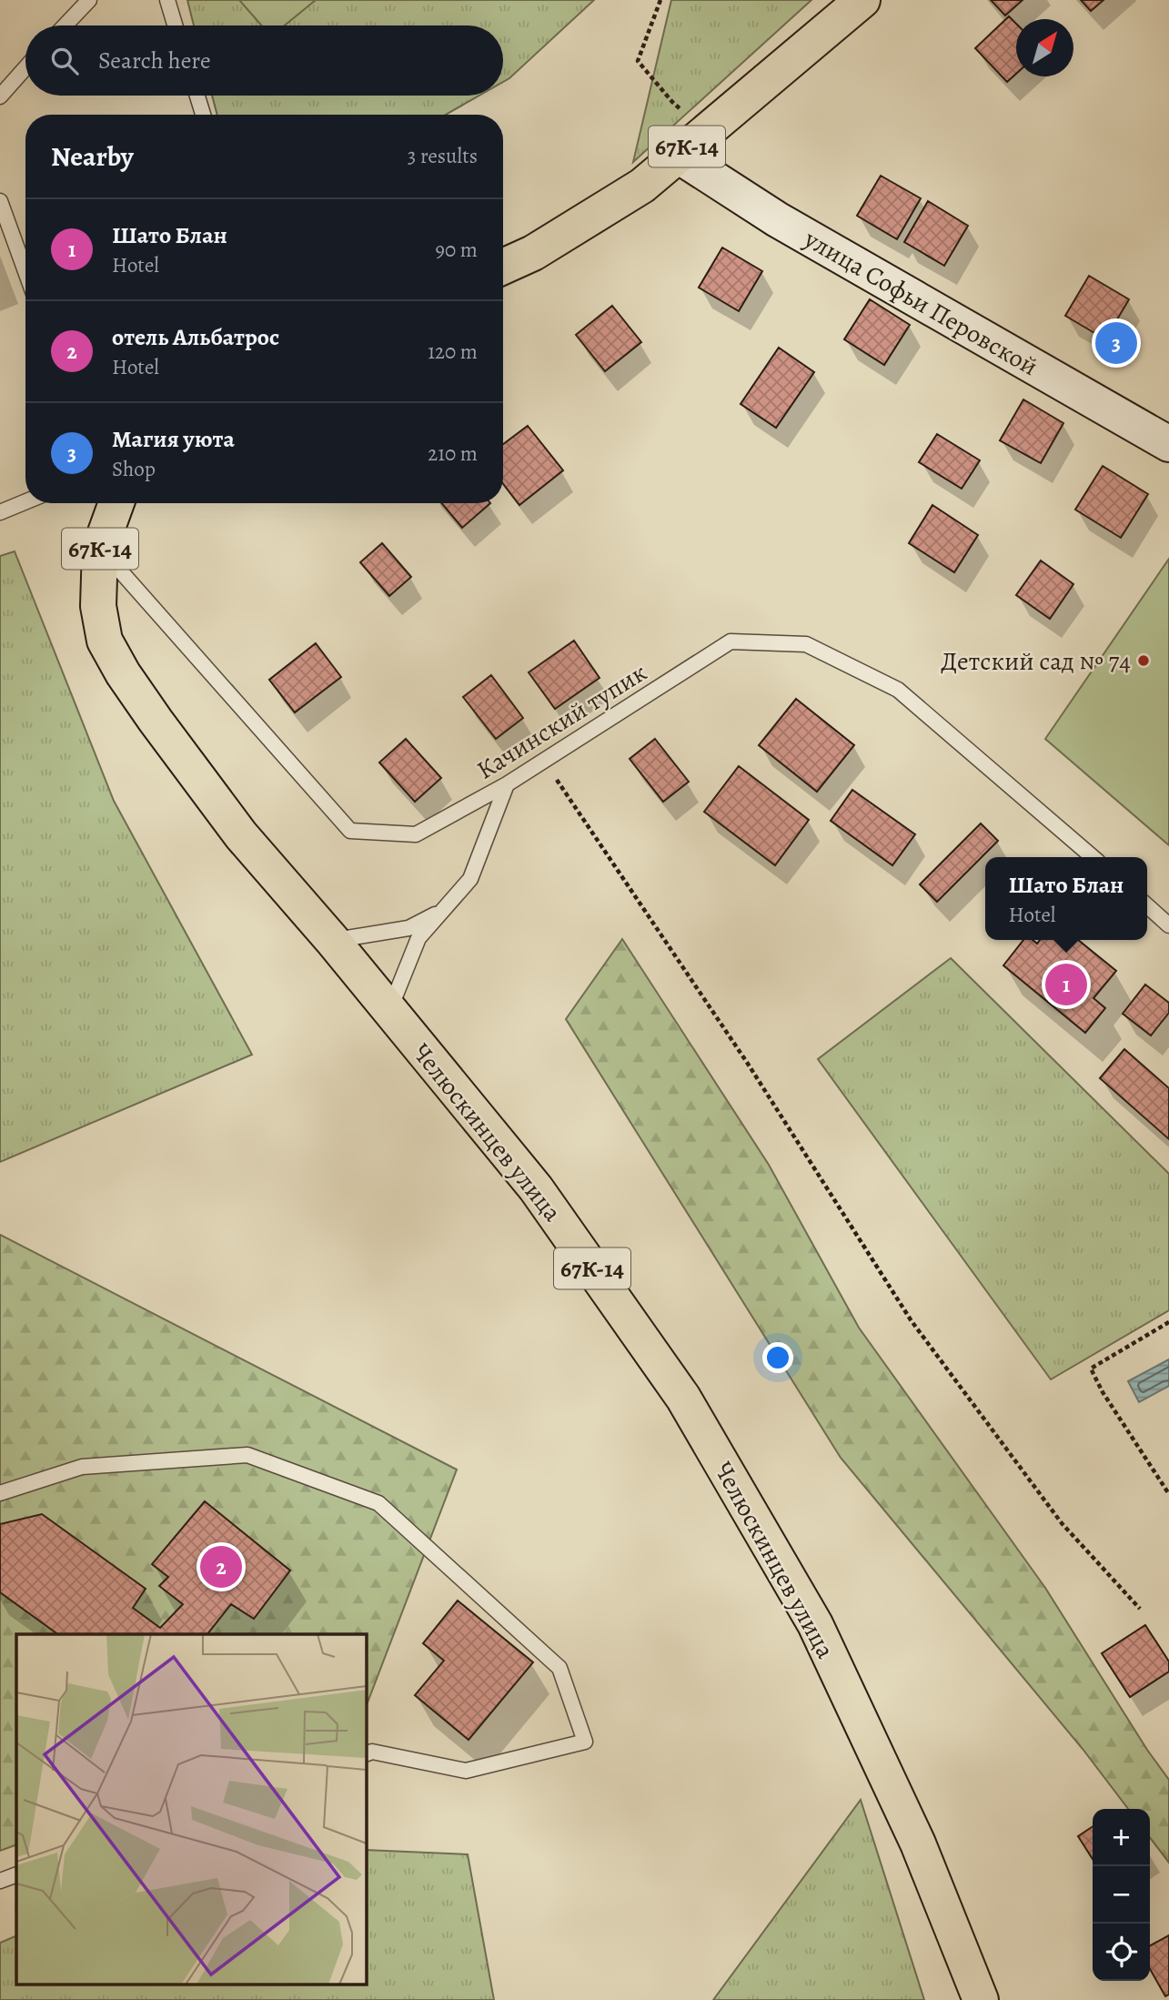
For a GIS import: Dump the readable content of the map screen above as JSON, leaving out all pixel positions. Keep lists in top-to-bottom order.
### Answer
{
  "streets": {
    "main road": ["67К-14", "Челюскинцев улица"],
    "street": ["улица Софьи Перовской"],
    "lane": ["Качинский тупик"]
  },
  "crossings": [
    ["67К-14", "улица Софьи Перовской"],
    ["67К-14", "Качинский тупик"],
    ["67К-14", "Челюскинцев улица"],
    ["Качинский тупик", "Челюскинцев улица"]
  ],
  "places": ["Детский сад № 74"],
  "north": "top right",
  "page": {
    "search": "Search here",
    "heading": ["Nearby", "3 results"],
    "list": [
      {
        "mark": "1",
        "name": "Шато Блан",
        "note": "Hotel",
        "value": "90 m"
      },
      {
        "mark": "2",
        "name": "отель Альбатрос",
        "note": "Hotel",
        "value": "120 m"
      },
      {
        "mark": "3",
        "name": "Магия уюта",
        "note": "Shop",
        "value": "210 m"
      }
    ],
    "pins": ["3", "1", "2"],
    "popup": ["Шато Блан", "Hotel"],
    "map_buttons": ["+", "−"]
  }
}
